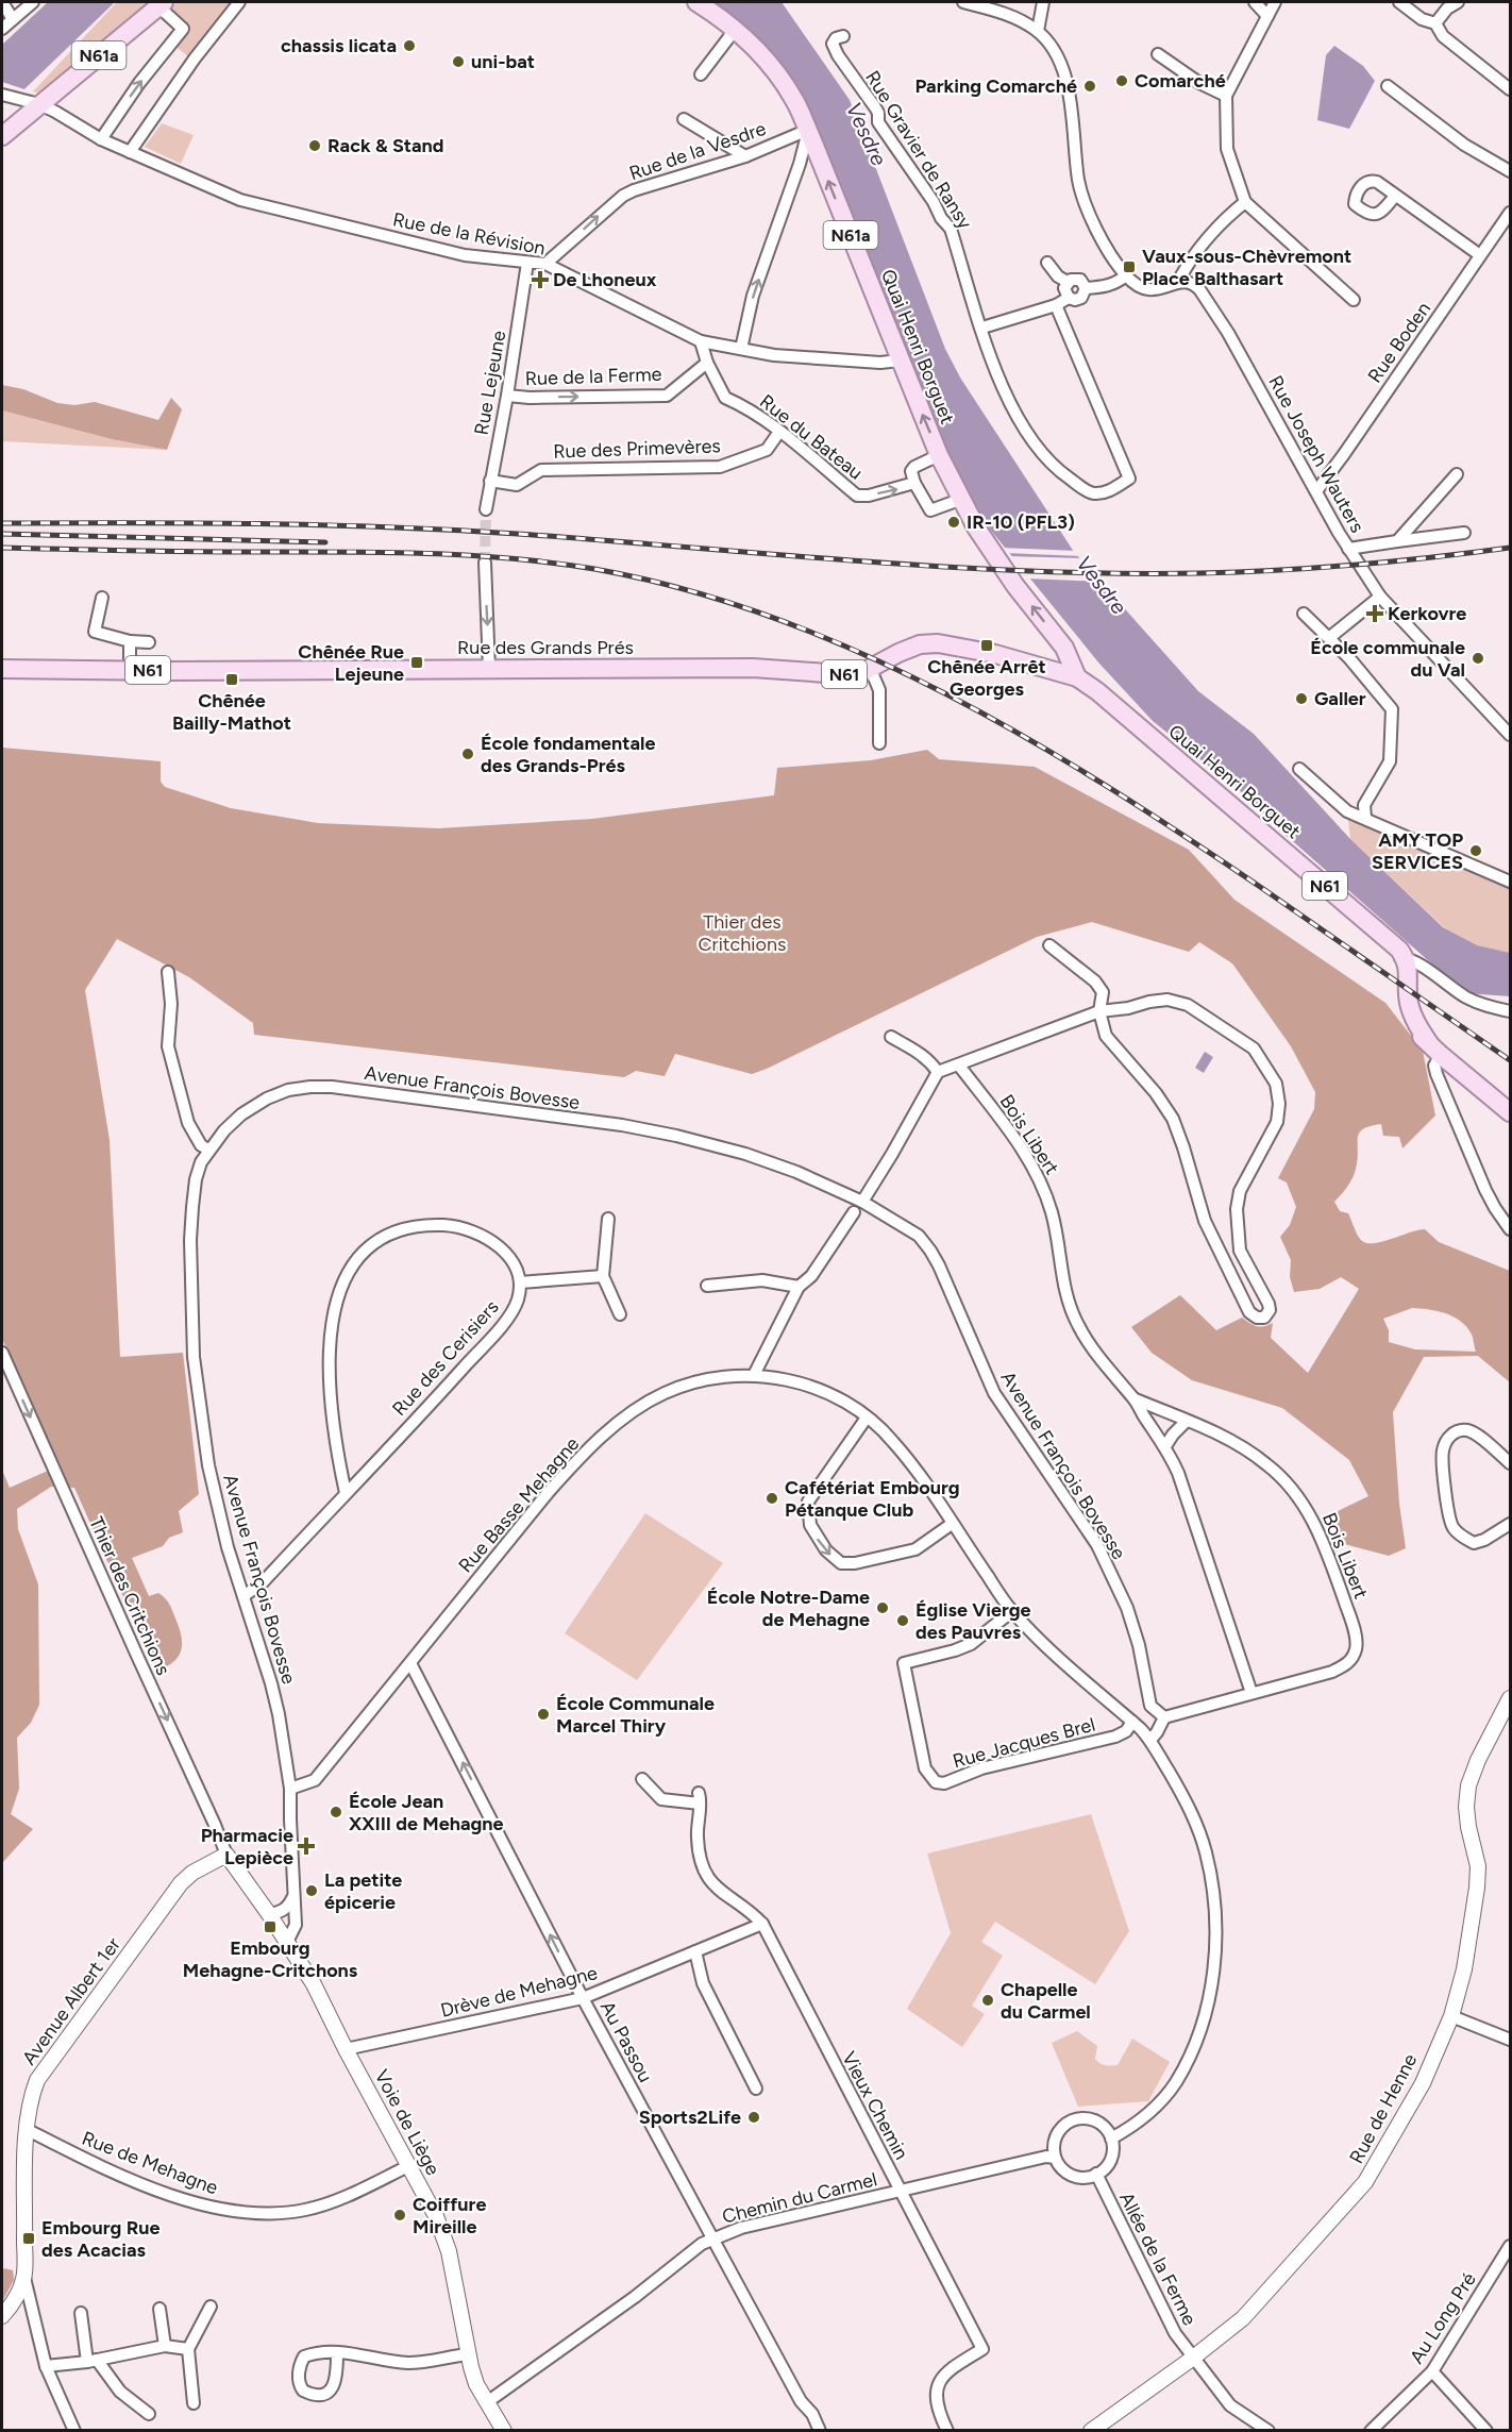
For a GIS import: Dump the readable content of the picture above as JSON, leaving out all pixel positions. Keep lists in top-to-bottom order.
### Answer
{
  "streets": {
    "main road": [
      "N61a",
      "Quai Henri Borguet",
      "Rue des Grands Prés",
      "N61"
    ],
    "street": [
      "Rue Gravier de Ransy",
      "Rue de la Vesdre",
      "Rue de la Révision",
      "Rue Boden",
      "Rue de la Ferme",
      "Rue Lejeune",
      "Rue du Bateau",
      "Rue des Primevères",
      "Rue Joseph Wauters",
      "Avenue François Bovesse",
      "Bois Libert",
      "Rue des Cerisiers",
      "Rue Basse Mehagne",
      "Thier des Critchions",
      "Rue Jacques Brel",
      "Drève de Mehagne",
      "Avenue Albert 1er",
      "Au Passou",
      "Vieux Chemin",
      "Rue de Henne",
      "Voie de Liège",
      "Rue de Mehagne",
      "Chemin du Carmel",
      "Allée de la Ferme",
      "Au Long Pré"
    ]
  },
  "crossings": [
    ["N61a", "Rue de la Révision"],
    ["Rue de la Vesdre", "Rue de la Révision"],
    ["Rue de la Vesdre", "Quai Henri Borguet"],
    ["Rue de la Révision", "Quai Henri Borguet"],
    ["Rue de la Révision", "Rue Lejeune"],
    ["Rue Boden", "Rue Joseph Wauters"],
    ["Quai Henri Borguet", "Rue des Grands Prés"],
    ["Quai Henri Borguet", "N61"],
    ["Rue de la Ferme", "Rue Lejeune"],
    ["Rue de la Ferme", "Rue du Bateau"],
    ["Rue Lejeune", "Rue des Primevères"],
    ["Rue du Bateau", "Rue des Primevères"],
    ["Avenue François Bovesse", "Bois Libert"],
    ["Avenue François Bovesse", "Rue des Cerisiers"],
    ["Avenue François Bovesse", "Rue Basse Mehagne"],
    ["Avenue François Bovesse", "Voie de Liège"],
    ["Rue Basse Mehagne", "Rue Jacques Brel"],
    ["Rue Basse Mehagne", "Au Passou"],
    ["Thier des Critchions", "Avenue Albert 1er"],
    ["Thier des Critchions", "Voie de Liège"],
    ["Drève de Mehagne", "Au Passou"],
    ["Drève de Mehagne", "Vieux Chemin"],
    ["Drève de Mehagne", "Voie de Liège"],
    ["Avenue Albert 1er", "Voie de Liège"],
    ["Avenue Albert 1er", "Rue de Mehagne"],
    ["Au Passou", "Chemin du Carmel"],
    ["Vieux Chemin", "Chemin du Carmel"],
    ["Rue de Henne", "Allée de la Ferme"],
    ["Voie de Liège", "Rue de Mehagne"],
    ["Voie de Liège", "Chemin du Carmel"],
    ["Chemin du Carmel", "Allée de la Ferme"]
  ],
  "one_way": [
    "Rue de la Vesdre",
    "Quai Henri Borguet",
    "Rue de la Ferme",
    "Rue du Bateau",
    "Thier des Critchions",
    "Au Passou"
  ],
  "water": ["Vesdre"],
  "parks": ["Thier des Critchions"],
  "places": {
    "other": [
      "chassis licata",
      "uni-bat",
      "Comarché",
      "Parking Comarché",
      "Rack & Stand",
      "IR-10 (PFL3)",
      "École communale du Val",
      "Galler",
      "École fondamentale des Grands-Prés",
      "AMY TOP SERVICES",
      "Cafétériat Embourg Pétanque Club",
      "École Notre-Dame de Mehagne",
      "Église Vierge des Pauvres",
      "École Communale Marcel Thiry",
      "École Jean XXIII de Mehagne",
      "La petite épicerie",
      "Chapelle du Carmel",
      "Sports2Life",
      "Coiffure Mireille"
    ],
    "transit": [
      "Vaux-sous-Chèvremont Place Balthasart",
      "Chênée Arrêt Georges",
      "Chênée Rue Lejeune",
      "Chênée Bailly-Mathot",
      "Embourg Mehagne-Critchons",
      "Embourg Rue des Acacias"
    ],
    "health": ["De Lhoneux", "Kerkovre", "Pharmacie Lepièce"]
  }
}
